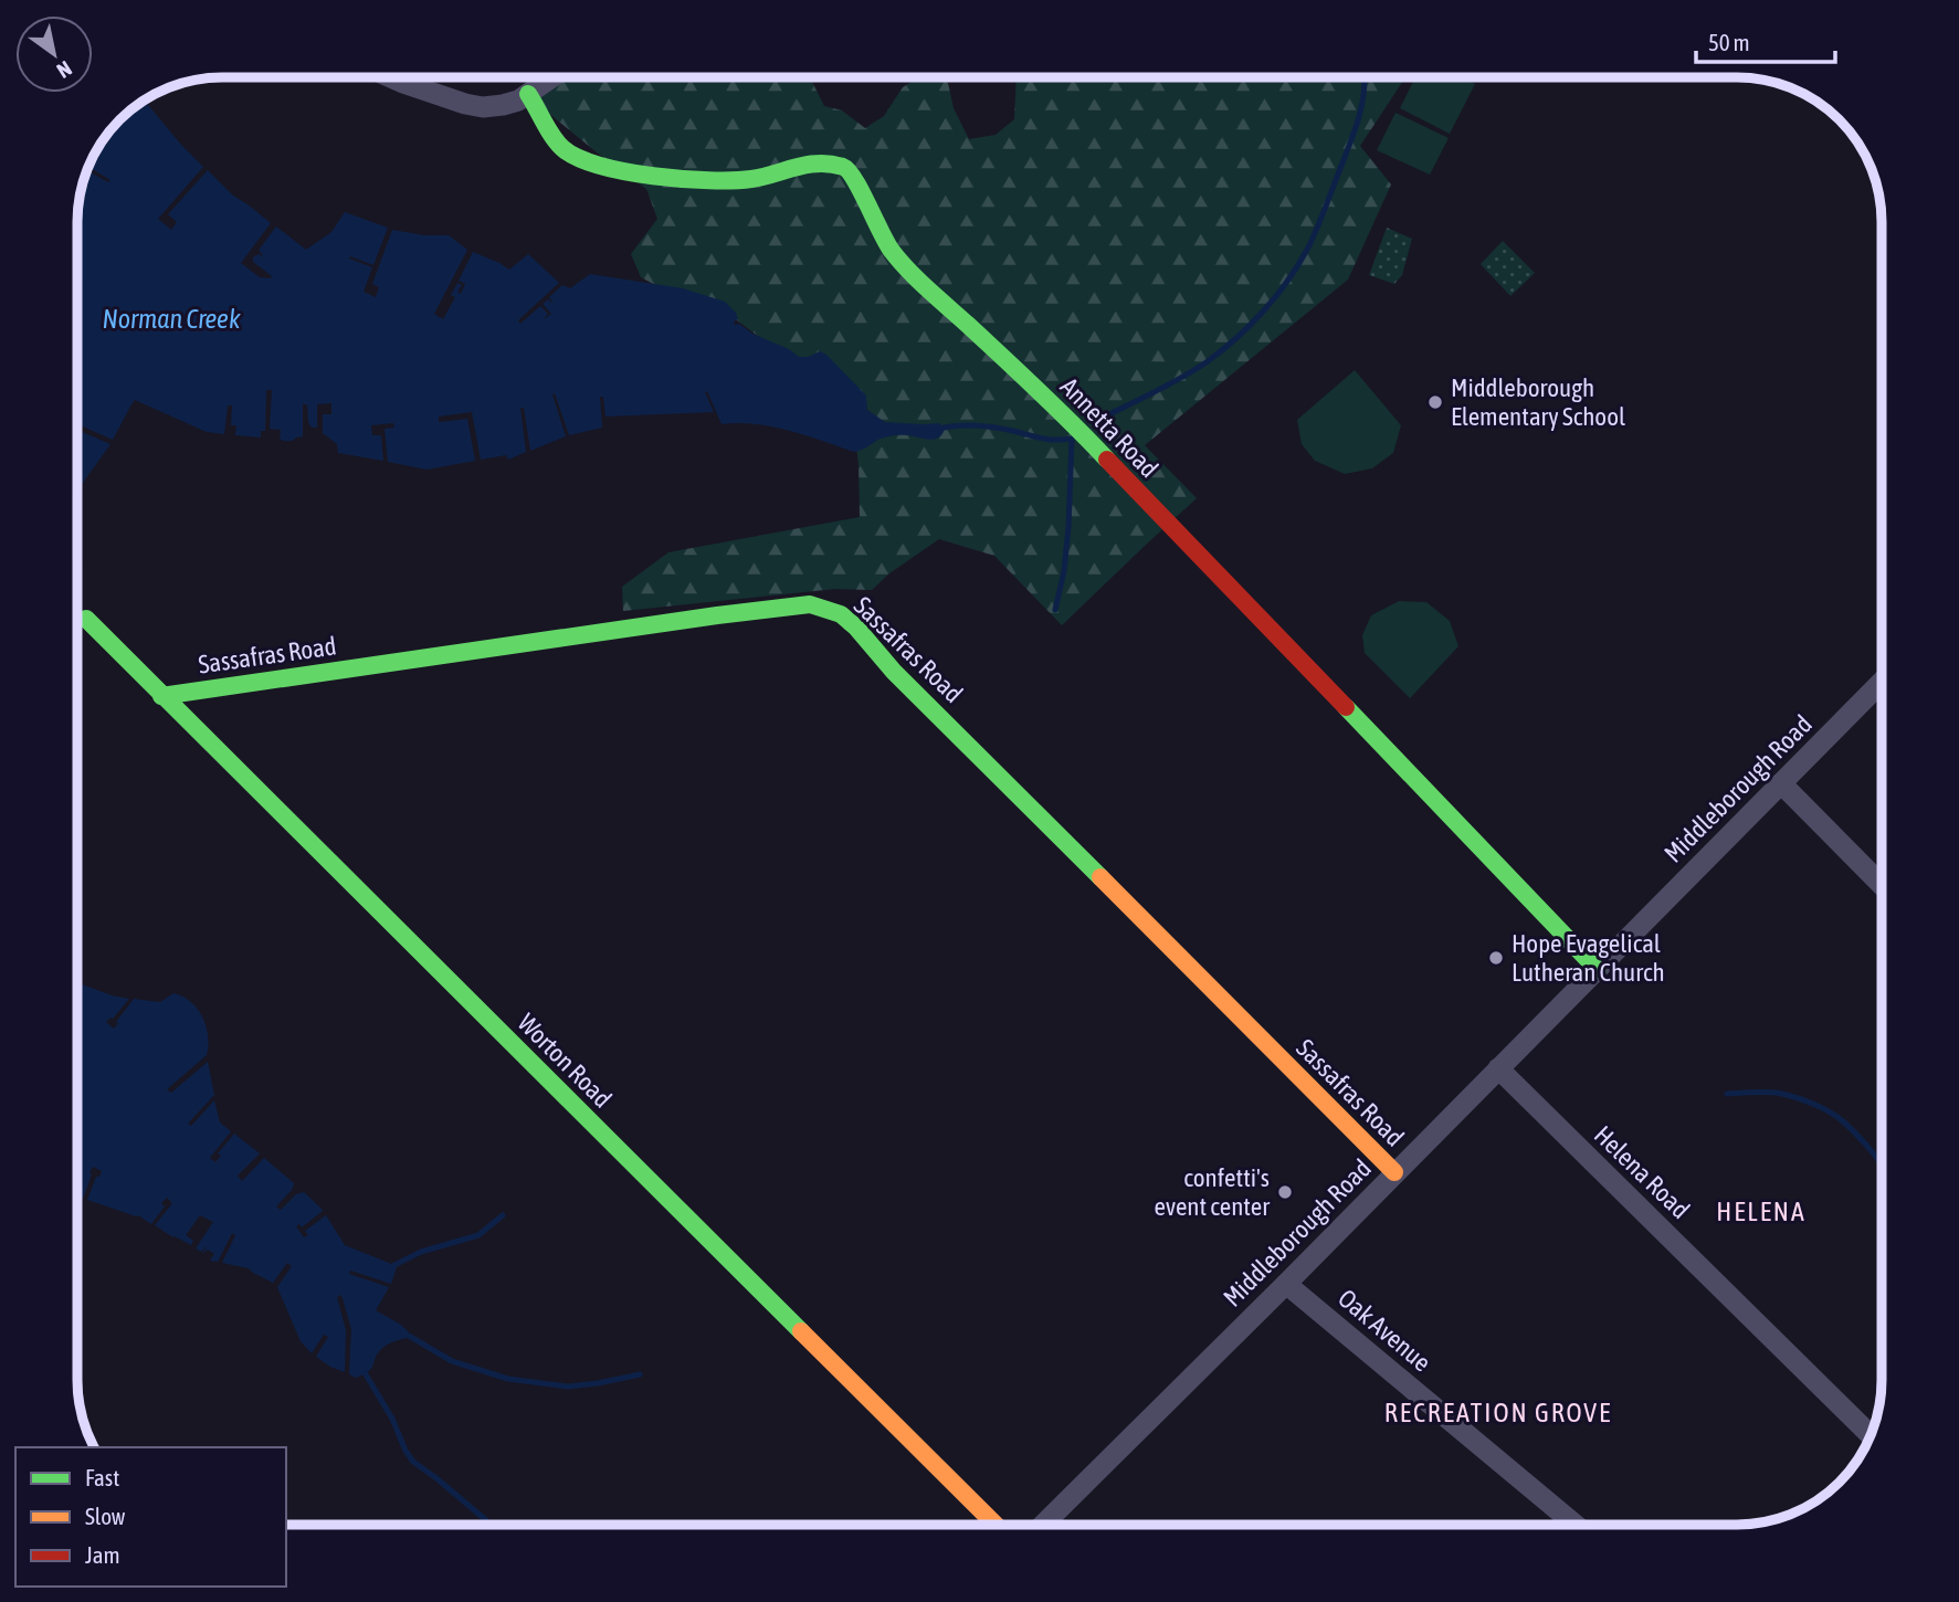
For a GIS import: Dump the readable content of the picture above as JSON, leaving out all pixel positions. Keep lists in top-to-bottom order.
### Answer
{
  "streets": {
    "street": [
      "Annetta Road",
      "Sassafras Road",
      "Middleborough Road",
      "Worton Road",
      "Helena Road",
      "Oak Avenue"
    ]
  },
  "crossings": [
    ["Annetta Road", "Middleborough Road"],
    ["Sassafras Road", "Middleborough Road"],
    ["Sassafras Road", "Worton Road"],
    ["Middleborough Road", "Helena Road"],
    ["Middleborough Road", "Oak Avenue"]
  ],
  "districts": ["HELENA", "RECREATION GROVE"],
  "water": ["Norman Creek"],
  "places": ["Middleborough Elementary School", "Hope Evagelical Lutheran Church", "confetti's event center"],
  "legend": ["Fast", "Slow", "Jam"],
  "scale_bar": "50 m",
  "north": "bottom right"
}
